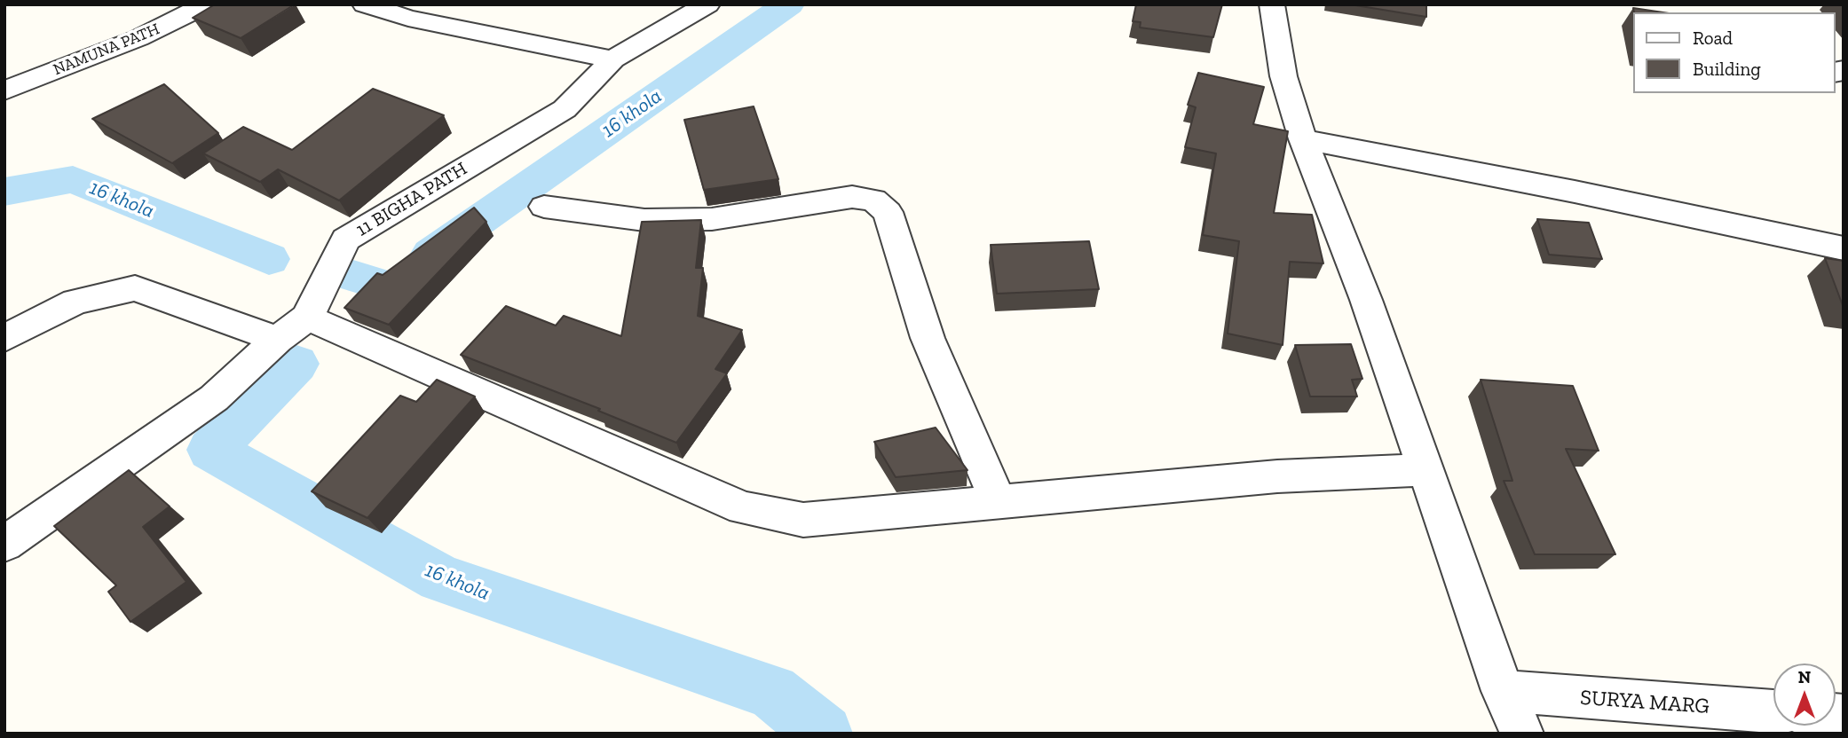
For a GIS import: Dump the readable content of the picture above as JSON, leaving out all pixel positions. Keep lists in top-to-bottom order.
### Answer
{
  "streets": {
    "street": ["NAMUNA PATH", "11 BIGHA PATH", "SURYA MARG"]
  },
  "water": ["16 khola"],
  "legend": ["Road", "Building"],
  "north": "top"
}
